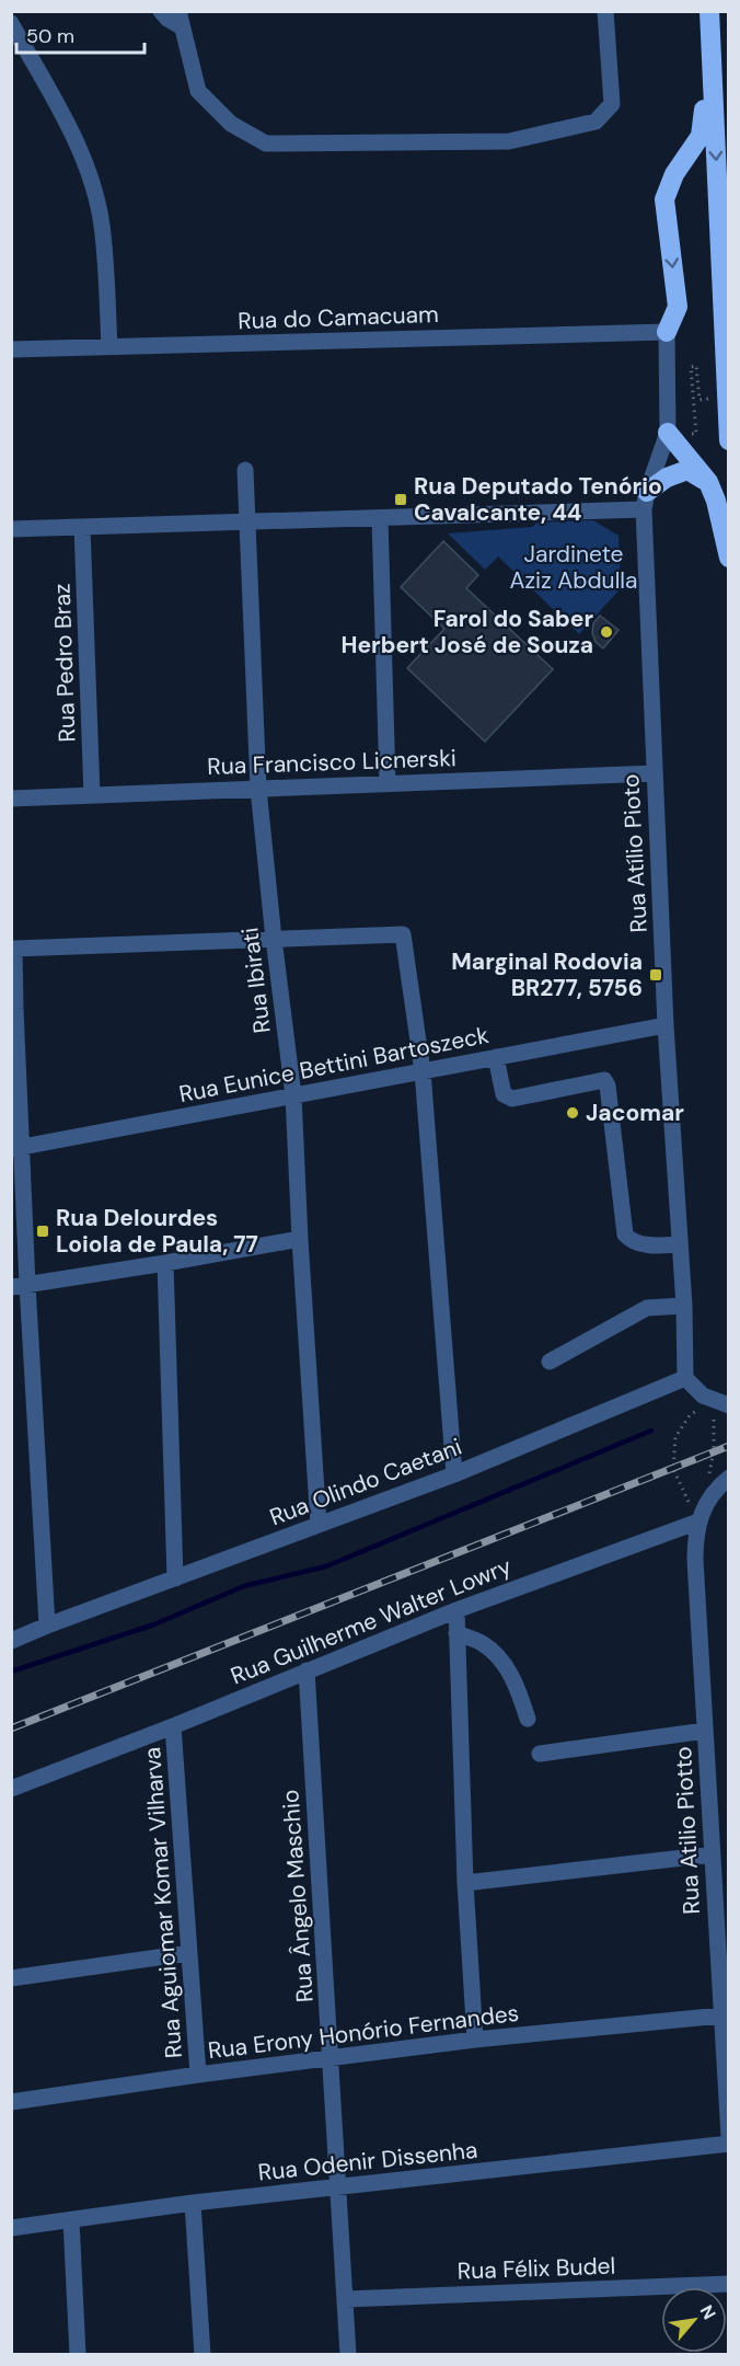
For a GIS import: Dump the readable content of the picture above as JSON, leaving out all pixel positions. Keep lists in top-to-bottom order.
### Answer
{
  "streets": {
    "street": [
      "Rua do Camacuam",
      "Rua Pedro Braz",
      "Rua Francisco Licnerski",
      "Rua Atílio Pioto",
      "Rua Ibirati",
      "Rua Eunice Bettini Bartoszeck",
      "Rua Olindo Caetani",
      "Rua Guilherme Walter Lowry",
      "Rua Atilio Piotto",
      "Rua Ângelo Maschio",
      "Rua Aguiomar Komar Vilharva",
      "Rua Erony Honório Fernandes",
      "Rua Odenir Dissenha",
      "Rua Félix Budel"
    ]
  },
  "crossings": [
    ["Rua do Camacuam", "Rua Atílio Pioto"],
    ["Rua Pedro Braz", "Rua Francisco Licnerski"],
    ["Rua Francisco Licnerski", "Rua Atílio Pioto"],
    ["Rua Francisco Licnerski", "Rua Ibirati"],
    ["Rua Atílio Pioto", "Rua Eunice Bettini Bartoszeck"],
    ["Rua Atílio Pioto", "Rua Olindo Caetani"],
    ["Rua Ibirati", "Rua Eunice Bettini Bartoszeck"],
    ["Rua Ibirati", "Rua Olindo Caetani"],
    ["Rua Guilherme Walter Lowry", "Rua Atilio Piotto"],
    ["Rua Guilherme Walter Lowry", "Rua Ângelo Maschio"],
    ["Rua Guilherme Walter Lowry", "Rua Aguiomar Komar Vilharva"],
    ["Rua Atilio Piotto", "Rua Erony Honório Fernandes"],
    ["Rua Ângelo Maschio", "Rua Erony Honório Fernandes"],
    ["Rua Ângelo Maschio", "Rua Odenir Dissenha"],
    ["Rua Ângelo Maschio", "Rua Félix Budel"],
    ["Rua Aguiomar Komar Vilharva", "Rua Erony Honório Fernandes"]
  ],
  "parks": ["Jardinete Aziz Abdulla"],
  "places": {
    "transit": ["Rua Deputado Tenório Cavalcante, 44", "Marginal Rodovia BR277, 5756", "Rua Delourdes Loiola de Paula, 77"],
    "other": ["Farol do Saber Herbert José de Souza", "Jacomar"]
  },
  "scale_bar": "50 m",
  "north": "top right"
}
